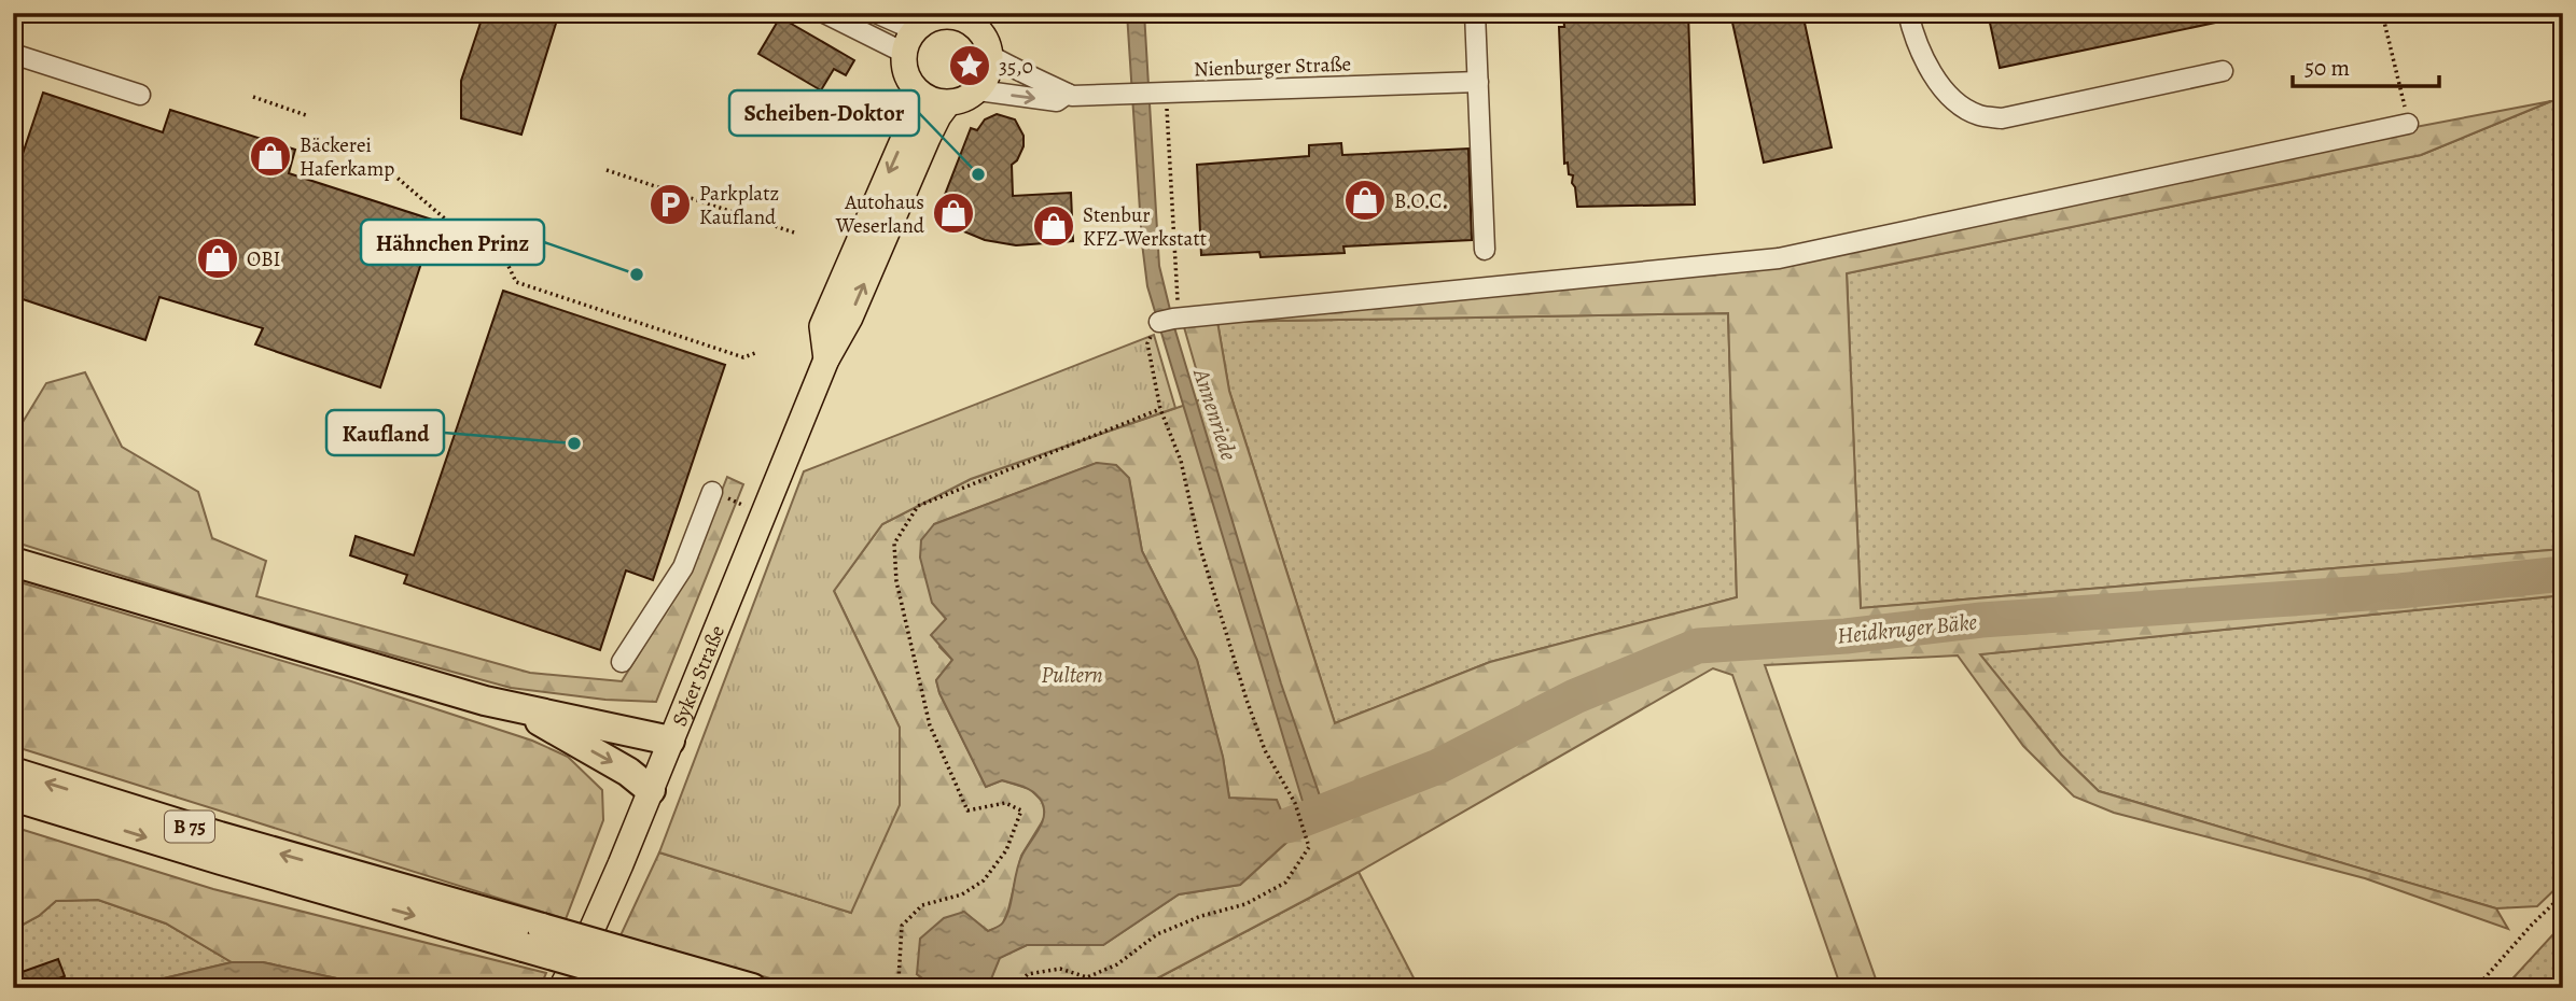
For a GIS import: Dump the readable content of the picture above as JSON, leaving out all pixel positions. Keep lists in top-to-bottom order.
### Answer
{
  "streets": {
    "highway": ["B 75"],
    "main road": ["Syker Straße"],
    "street": ["Nienburger Straße"]
  },
  "crossings": [
    ["Nienburger Straße", "Syker Straße"]
  ],
  "water": ["Annenriede", "Heidkruger Bäke", "Pultern"],
  "places": {
    "place": ["35,0"],
    "shop": [
      "Bäckerei Haferkamp",
      "B.O.C.",
      "Autohaus Weserland",
      "Stenbur KFZ-Werkstatt",
      "OBI"
    ],
    "other": ["Scheiben-Doktor", "Hähnchen Prinz", "Kaufland"],
    "parking": ["Parkplatz Kaufland"]
  },
  "scale_bar": "50 m"
}
